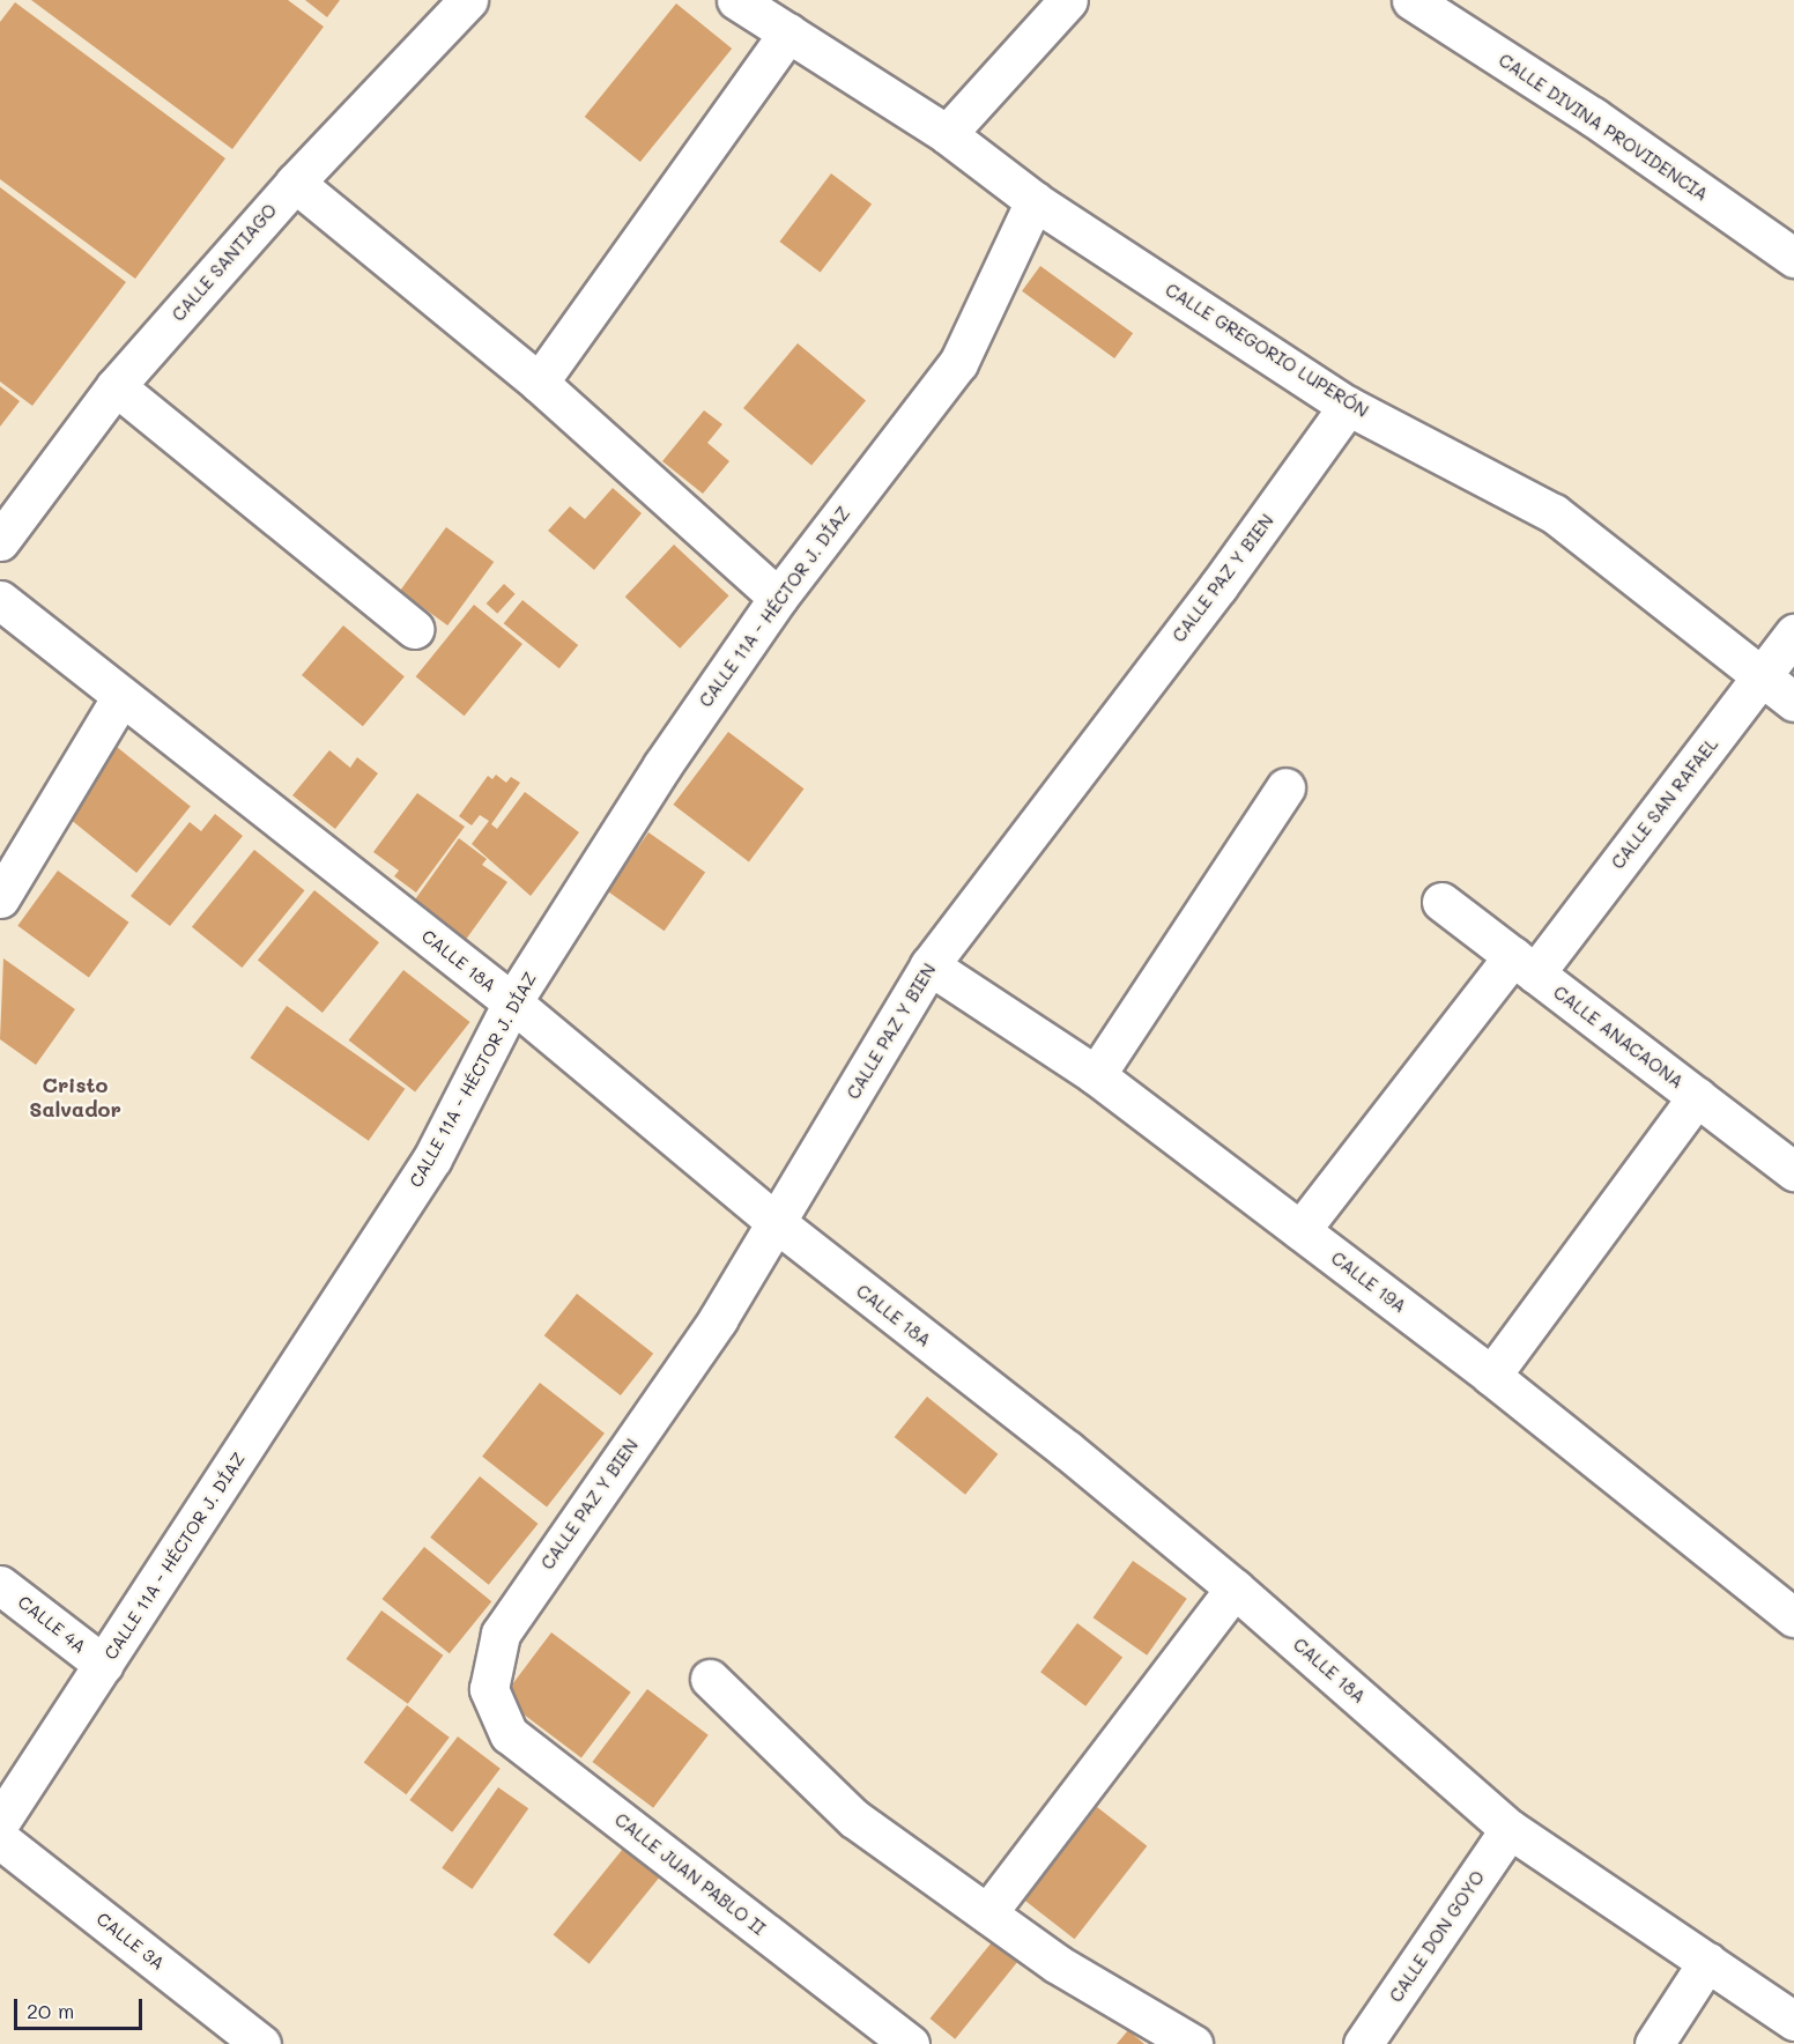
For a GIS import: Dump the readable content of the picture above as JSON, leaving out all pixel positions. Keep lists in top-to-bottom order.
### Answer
{
  "streets": {
    "street": [
      "CALLE DIVINA PROVIDENCIA",
      "CALLE SANTIAGO",
      "CALLE GREGORIO LUPERÓN",
      "CALLE PAZ Y BIEN",
      "CALLE 11A - HÉCTOR J. DÍAZ",
      "CALLE SAN RAFAEL",
      "CALLE 18A",
      "CALLE ANACAONA",
      "CALLE 19A",
      "CALLE 4A",
      "CALLE JUAN PABLO II",
      "CALLE DON GOYO",
      "CALLE 3A"
    ]
  },
  "crossings": [
    ["CALLE GREGORIO LUPERÓN", "CALLE PAZ Y BIEN"],
    ["CALLE GREGORIO LUPERÓN", "CALLE 11A - HÉCTOR J. DÍAZ"],
    ["CALLE GREGORIO LUPERÓN", "CALLE SAN RAFAEL"],
    ["CALLE PAZ Y BIEN", "CALLE 18A"],
    ["CALLE PAZ Y BIEN", "CALLE 19A"],
    ["CALLE PAZ Y BIEN", "CALLE JUAN PABLO II"],
    ["CALLE 11A - HÉCTOR J. DÍAZ", "CALLE 18A"],
    ["CALLE 11A - HÉCTOR J. DÍAZ", "CALLE 4A"],
    ["CALLE SAN RAFAEL", "CALLE ANACAONA"],
    ["CALLE SAN RAFAEL", "CALLE 19A"],
    ["CALLE 18A", "CALLE DON GOYO"]
  ],
  "districts": ["Cristo Salvador"],
  "scale_bar": "20 m"
}
